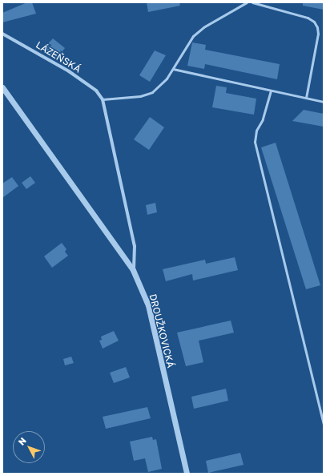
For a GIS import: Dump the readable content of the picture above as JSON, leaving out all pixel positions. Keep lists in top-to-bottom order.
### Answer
{
  "streets": {
    "street": ["LÁZEŇSKÁ", "DROUŽKOVICKÁ"]
  },
  "crossings": [
    ["LÁZEŇSKÁ", "DROUŽKOVICKÁ"]
  ],
  "north": "top left"
}
